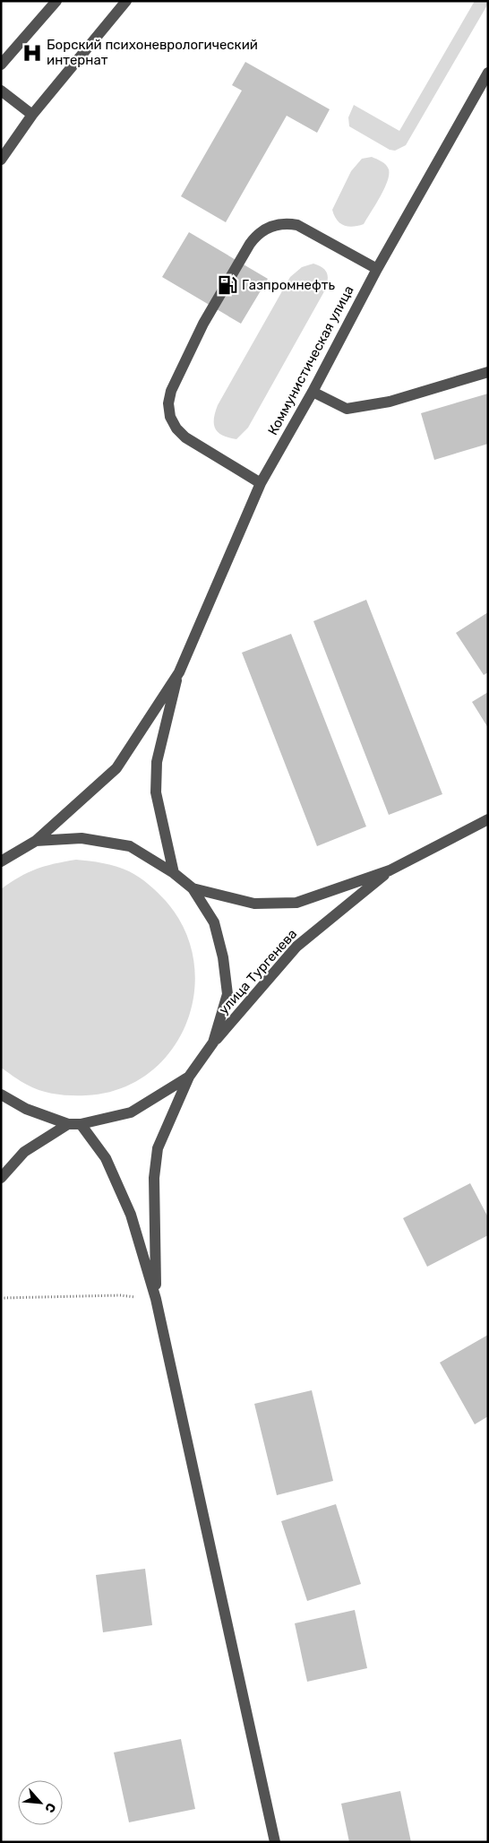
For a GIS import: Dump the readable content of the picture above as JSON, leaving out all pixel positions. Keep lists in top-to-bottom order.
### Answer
{
  "streets": {
    "street": ["Коммунистическая улица", "улица Тургенева"]
  },
  "places": {
    "hospital": ["Борский психоневрологический интернат"],
    "fuel station": ["Газпромнефть"]
  },
  "north": "bottom right"
}
